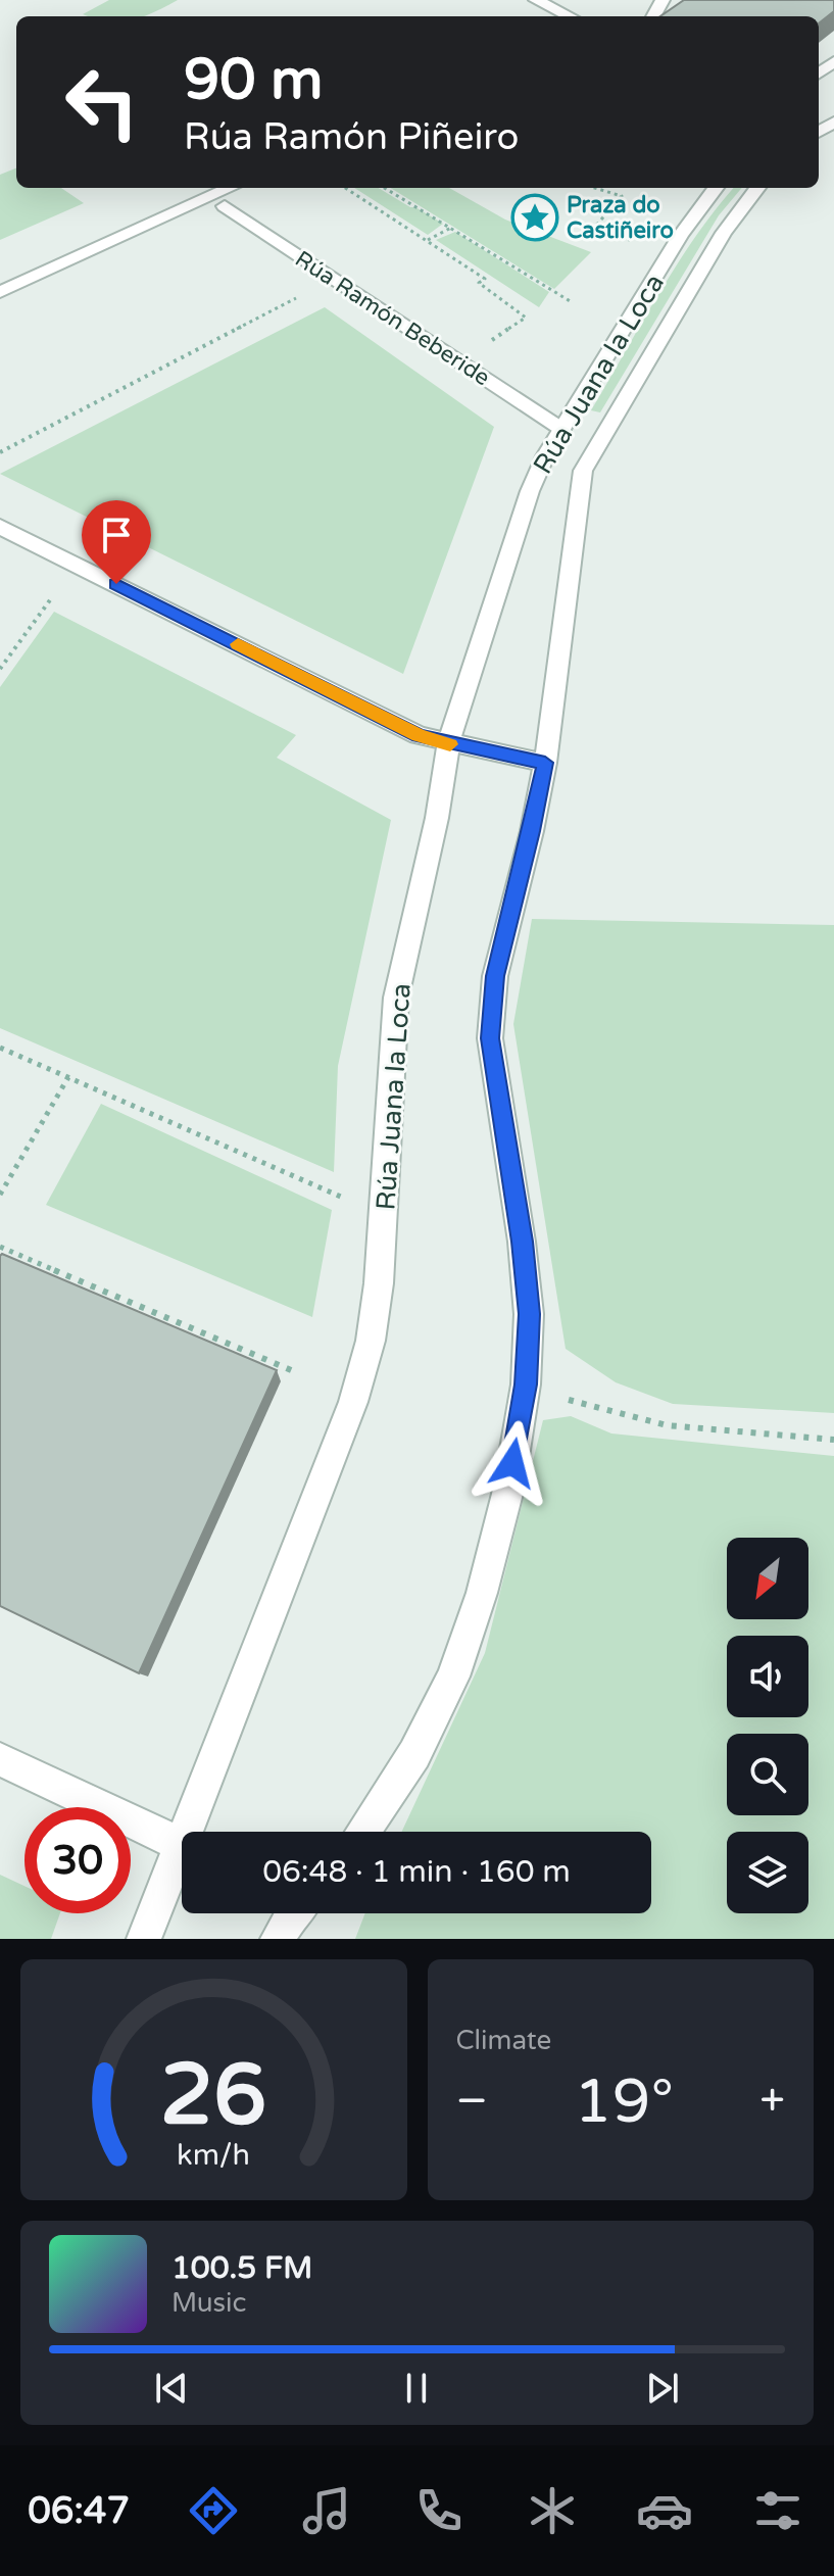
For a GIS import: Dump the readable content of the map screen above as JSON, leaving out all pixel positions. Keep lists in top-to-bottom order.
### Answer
{
  "streets": {
    "street": ["Rúa Ramón Beberide", "Rúa Juana la Loca"]
  },
  "crossings": [
    ["Rúa Ramón Beberide", "Rúa Juana la Loca"]
  ],
  "places": {
    "place": ["Praza do Castiñeiro"]
  },
  "north": "bottom left",
  "page": {
    "turn": ["90 m", "Rúa Ramón Piñeiro"],
    "limit": "30",
    "trip": "06:48 · 1 min · 160 m",
    "tile": "Climate",
    "heat": ["−", "19°", "+"],
    "song": ["100.5 FM", "Music"],
    "tabs": "06:47",
    "gauge": ["26", "km/h"]
  }
}
